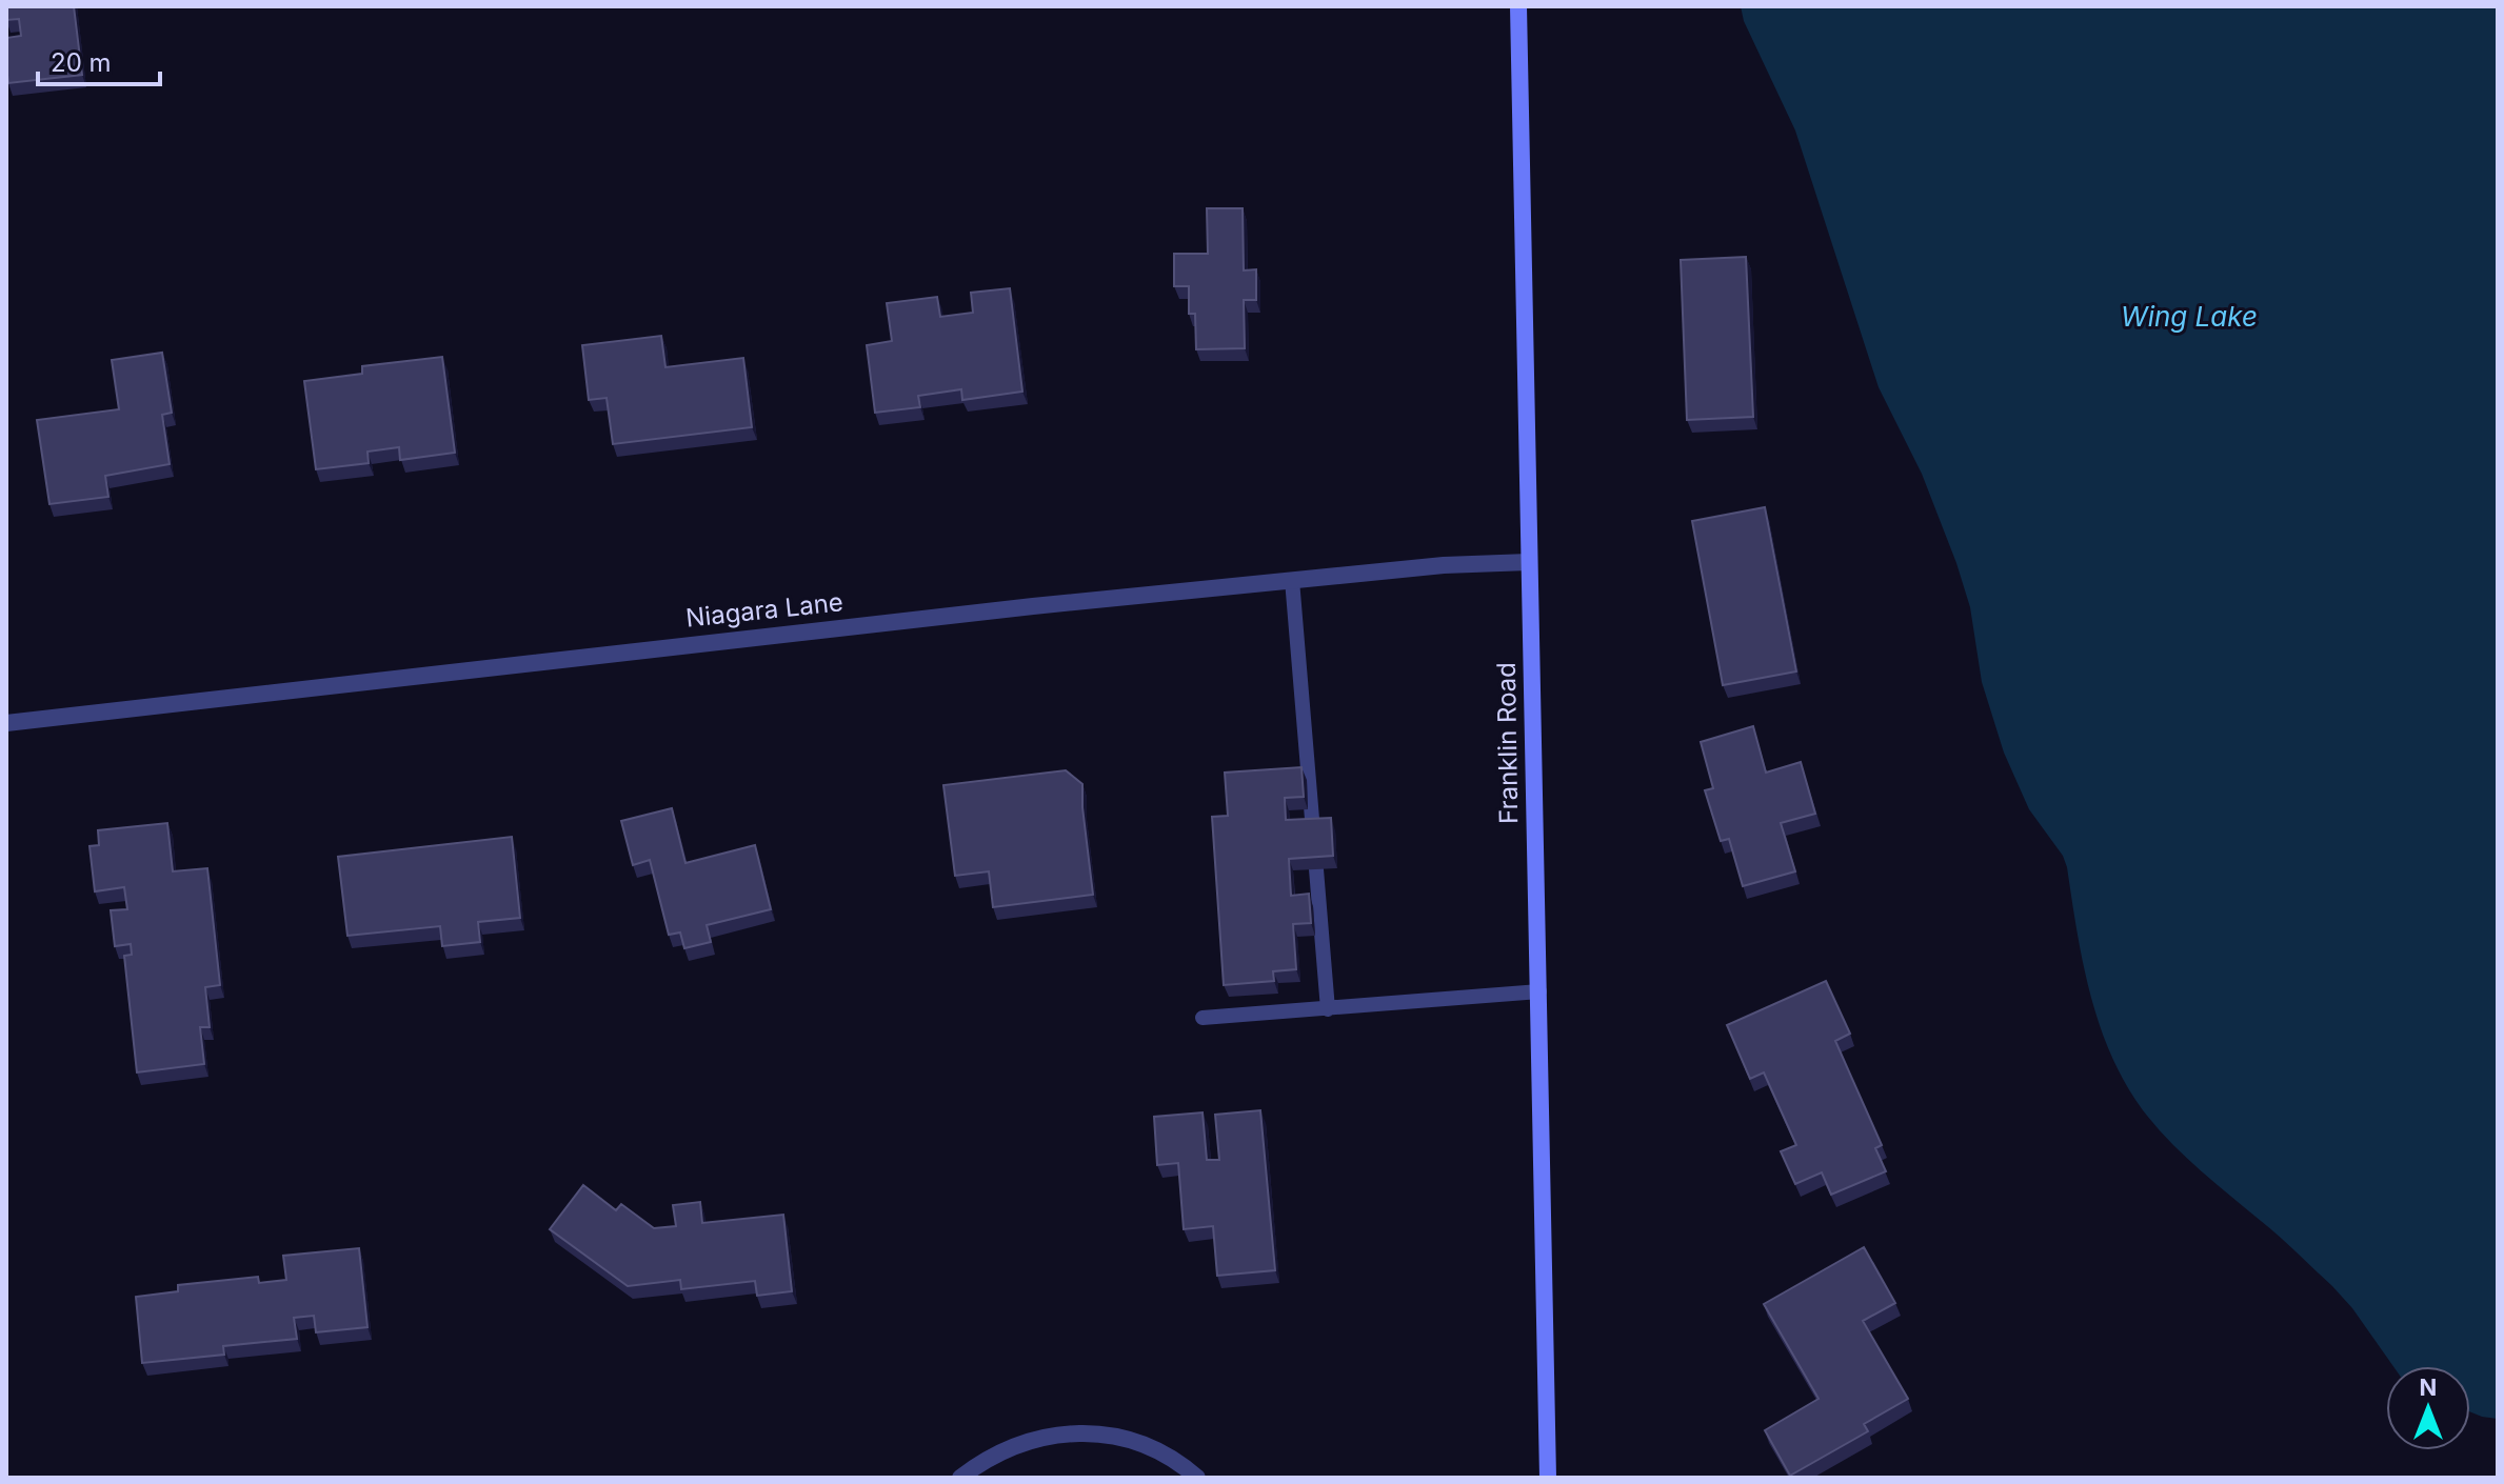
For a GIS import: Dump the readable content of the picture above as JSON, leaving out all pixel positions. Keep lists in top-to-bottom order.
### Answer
{
  "streets": {
    "street": ["Niagara Lane", "Franklin Road"]
  },
  "crossings": [
    ["Niagara Lane", "Franklin Road"]
  ],
  "water": ["Wing Lake"],
  "scale_bar": "20 m",
  "north": "top"
}
